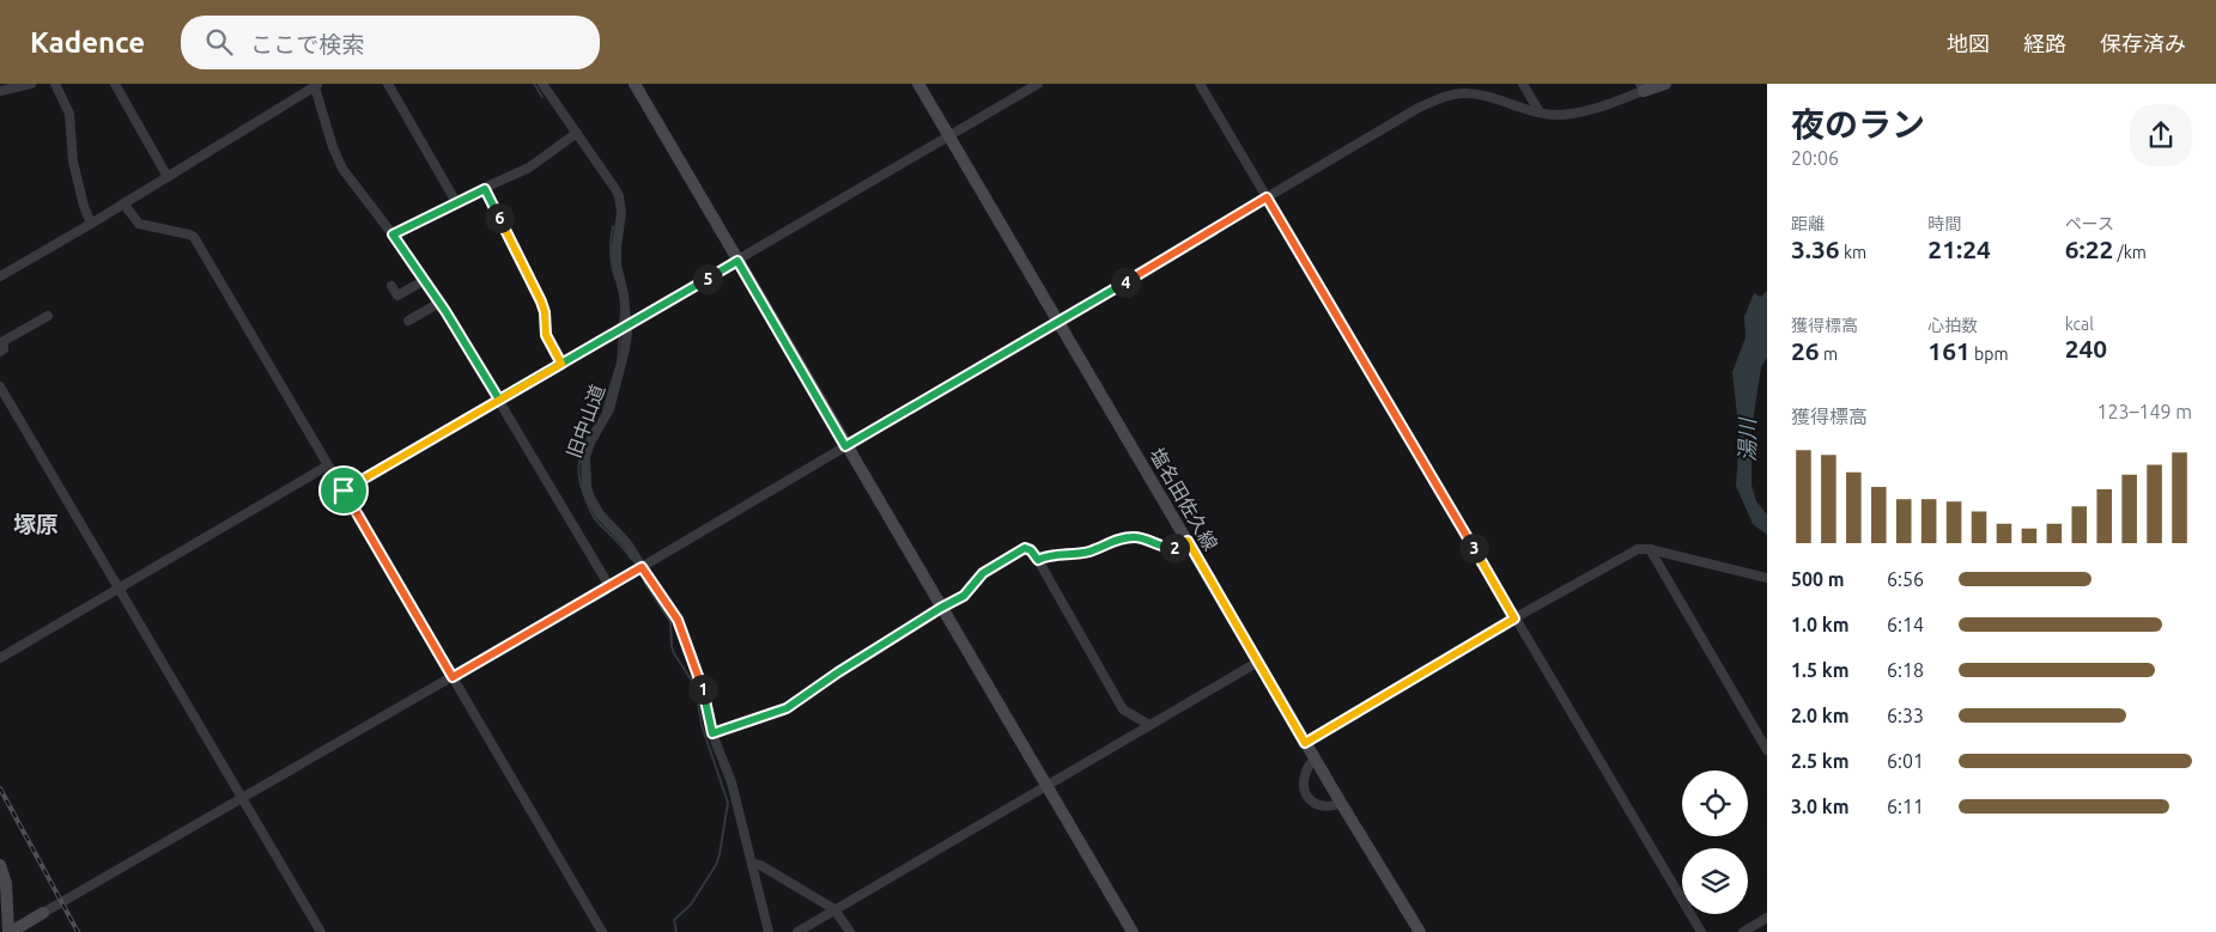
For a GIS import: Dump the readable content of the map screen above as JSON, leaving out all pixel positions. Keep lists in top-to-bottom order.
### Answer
{
  "streets": {
    "street": ["旧中山道", "塩名田佐久線"]
  },
  "districts": ["塚原"],
  "water": ["湯川"],
  "page": {
    "header": "Kadence",
    "search": "ここで検索",
    "nav": ["地図", "経路", "保存済み"],
    "heading": ["夜のラン", "20:06"],
    "stats": [
      ["距離", "3.36 km"],
      ["時間", "21:24"],
      ["ペース", "6:22 /km"],
      ["獲得標高", "26 m"],
      ["心拍数", "161 bpm"],
      ["kcal", "240"]
    ],
    "pins": [
      "6",
      "5",
      "4",
      "2",
      "3",
      "1"
    ],
    "chart": ["獲得標高", "123–149 m"],
    "list": [
      {
        "name": "500 m",
        "note": "6:56"
      },
      {
        "name": "1.0 km",
        "note": "6:14"
      },
      {
        "name": "1.5 km",
        "note": "6:18"
      },
      {
        "name": "2.0 km",
        "note": "6:33"
      },
      {
        "name": "2.5 km",
        "note": "6:01"
      },
      {
        "name": "3.0 km",
        "note": "6:11"
      }
    ]
  }
}
